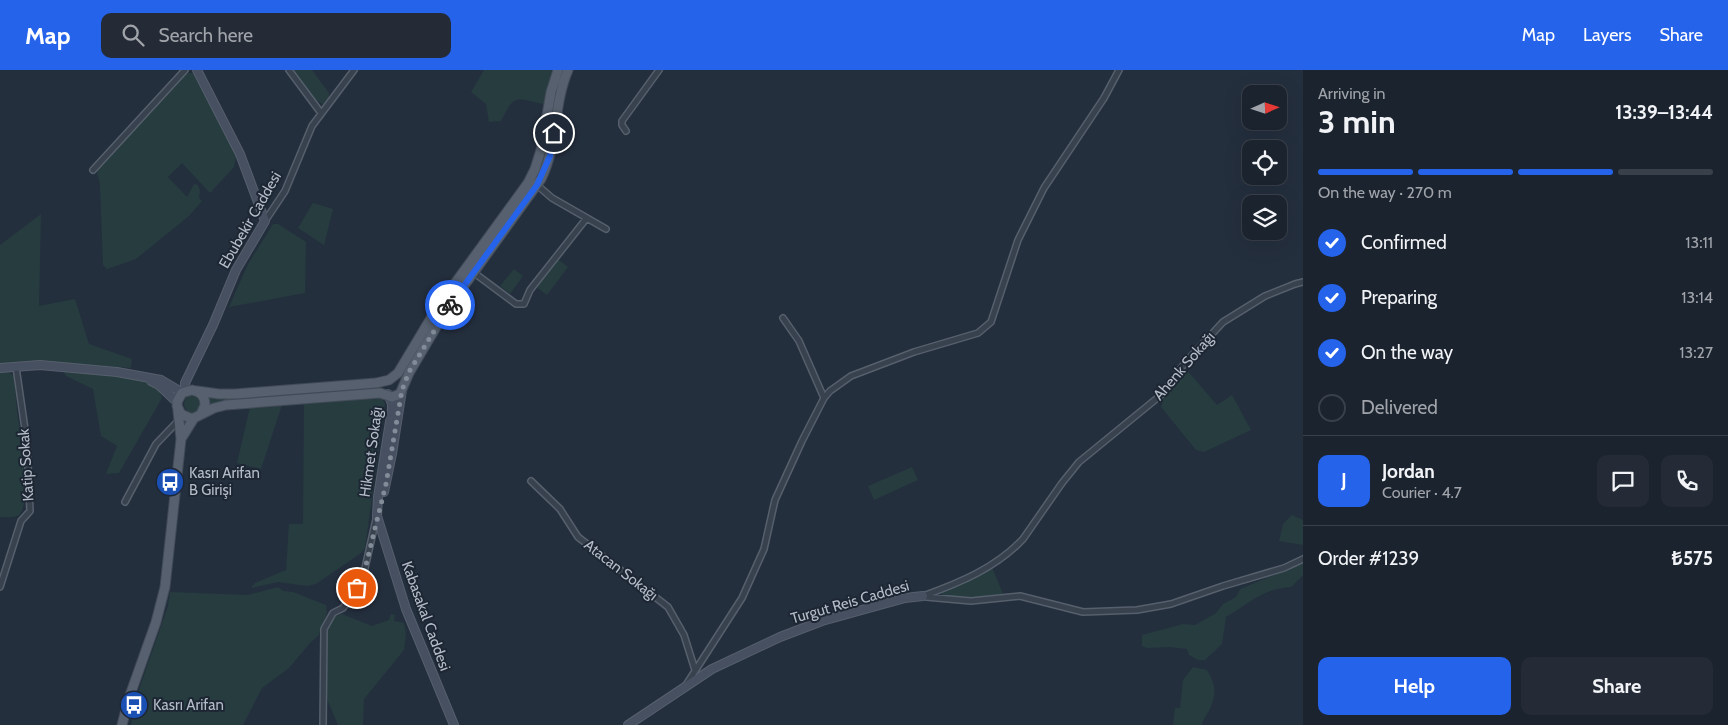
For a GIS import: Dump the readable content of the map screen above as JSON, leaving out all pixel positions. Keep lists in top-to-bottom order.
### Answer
{
  "streets": {
    "street": [
      "Ebubekir Caddesi",
      "Ahenk Sokağı",
      "Hikmet Sokağı",
      "Katip Sokak",
      "Atacan Sokağı",
      "Turgut Reis Caddesi",
      "Kabasakal Caddesi"
    ]
  },
  "crossings": [
    ["Ahenk Sokağı", "Turgut Reis Caddesi"],
    ["Hikmet Sokağı", "Kabasakal Caddesi"]
  ],
  "places": {
    "bus stop": ["Kasrı Arifan B Girişi", "Kasrı Arifan"]
  },
  "north": "right",
  "page": {
    "header": "Map",
    "search": "Search here",
    "nav": ["Map", "Layers", "Share"],
    "heading": ["3 min", "Arriving in", "13:39–13:44"],
    "panel": [
      "Jordan",
      "Courier · 4.7",
      "Order #1239",
      "₺575"
    ],
    "bar": "On the way · 270 m",
    "list": [
      ["Confirmed", "13:11"],
      ["Preparing", "13:14"],
      ["On the way", "13:27"],
      "Delivered"
    ],
    "round": "J",
    "buttons": ["Help", "Share"]
  }
}
